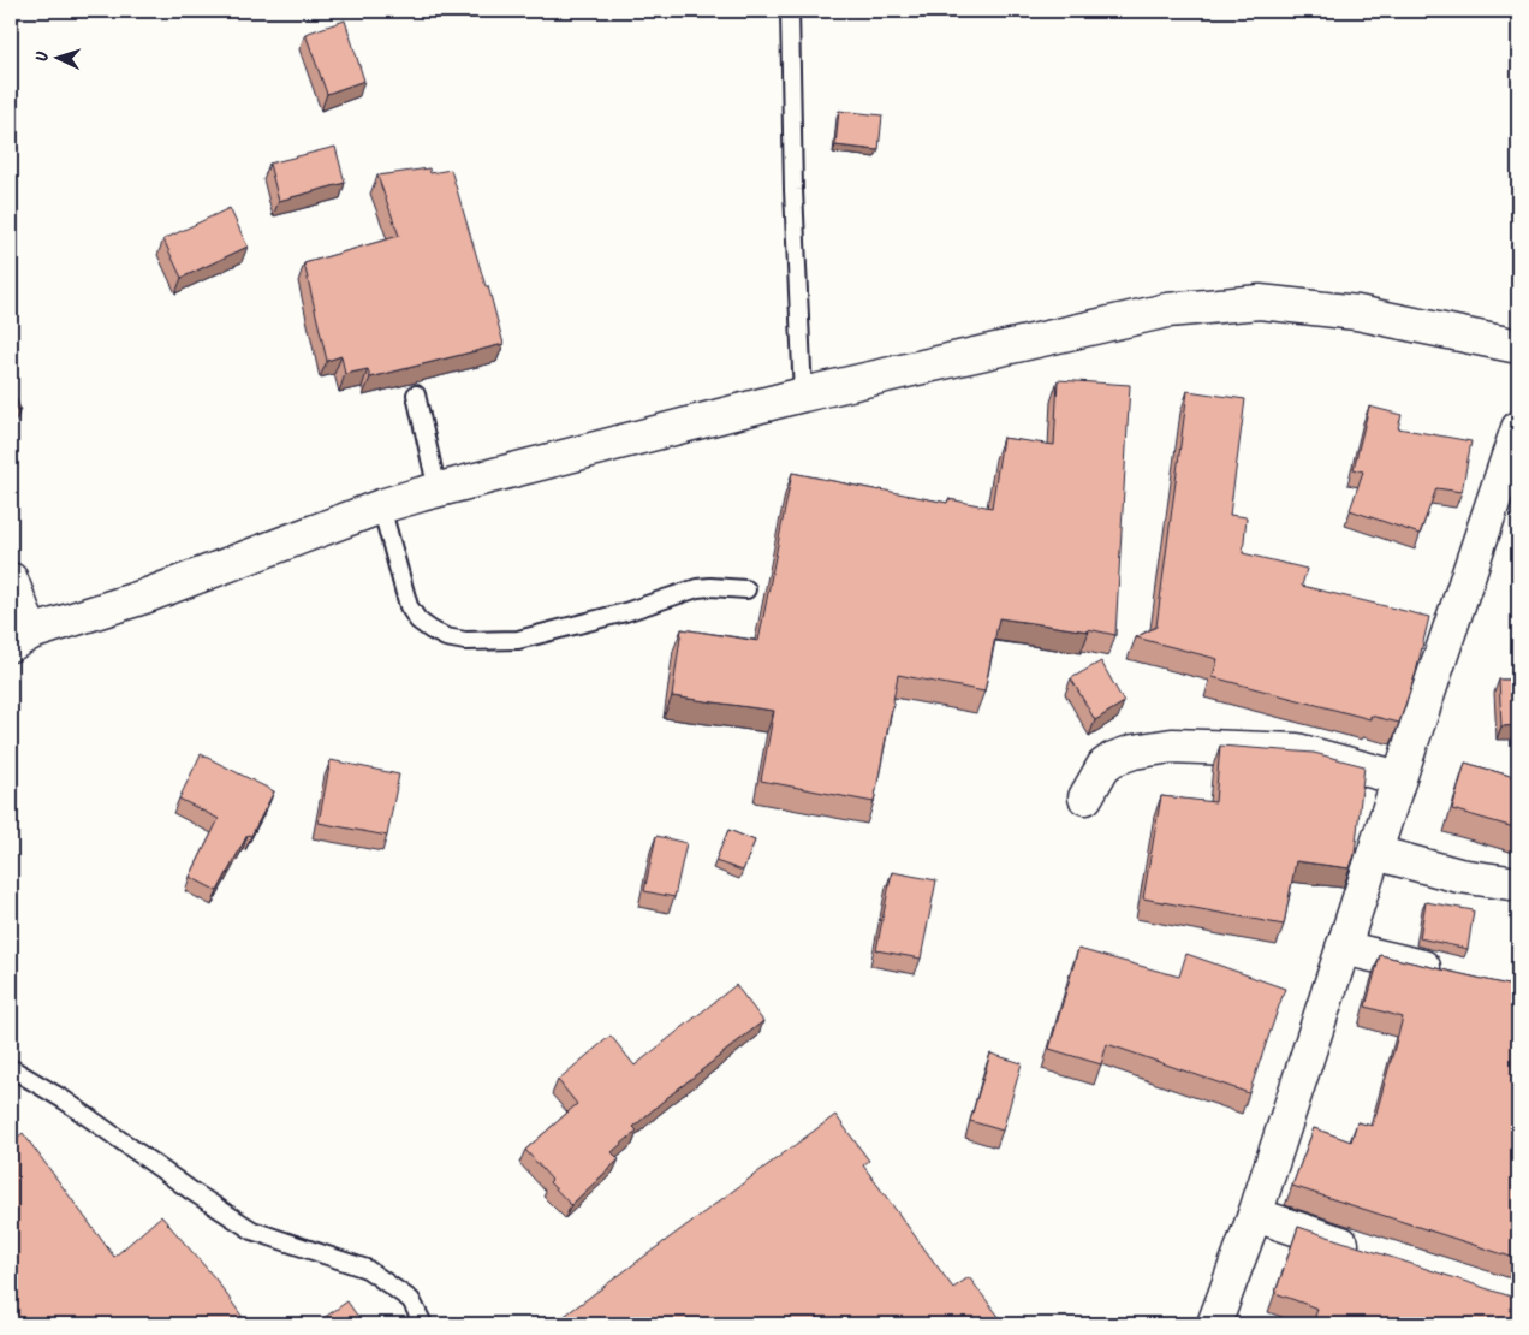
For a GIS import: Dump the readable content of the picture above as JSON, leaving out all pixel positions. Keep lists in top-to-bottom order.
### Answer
{
  "north": "left"
}
